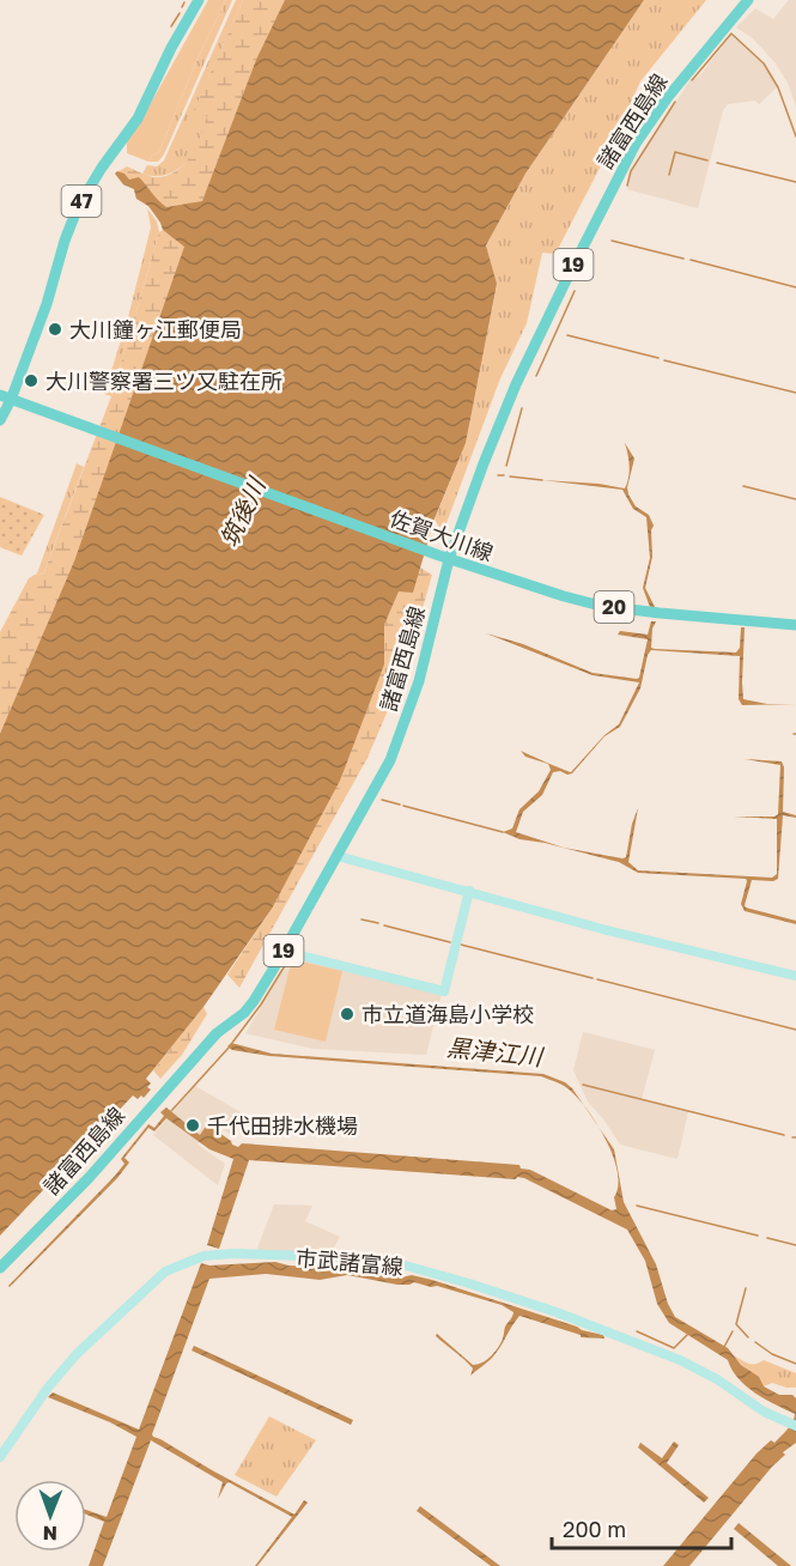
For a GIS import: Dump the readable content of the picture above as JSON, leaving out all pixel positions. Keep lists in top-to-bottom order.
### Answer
{
  "streets": {
    "main road": [
      "諸富西島線",
      "47",
      "19",
      "佐賀大川線",
      "20",
      "市武諸富線"
    ]
  },
  "crossings": [
    ["諸富西島線", "佐賀大川線"],
    ["47", "佐賀大川線"]
  ],
  "water": ["筑後川", "黒津江川"],
  "places": [
    "大川鐘ヶ江郵便局",
    "大川警察署三ツ又駐在所",
    "市立道海島小学校",
    "千代田排水機場"
  ],
  "scale_bar": "200 m",
  "north": "bottom"
}
